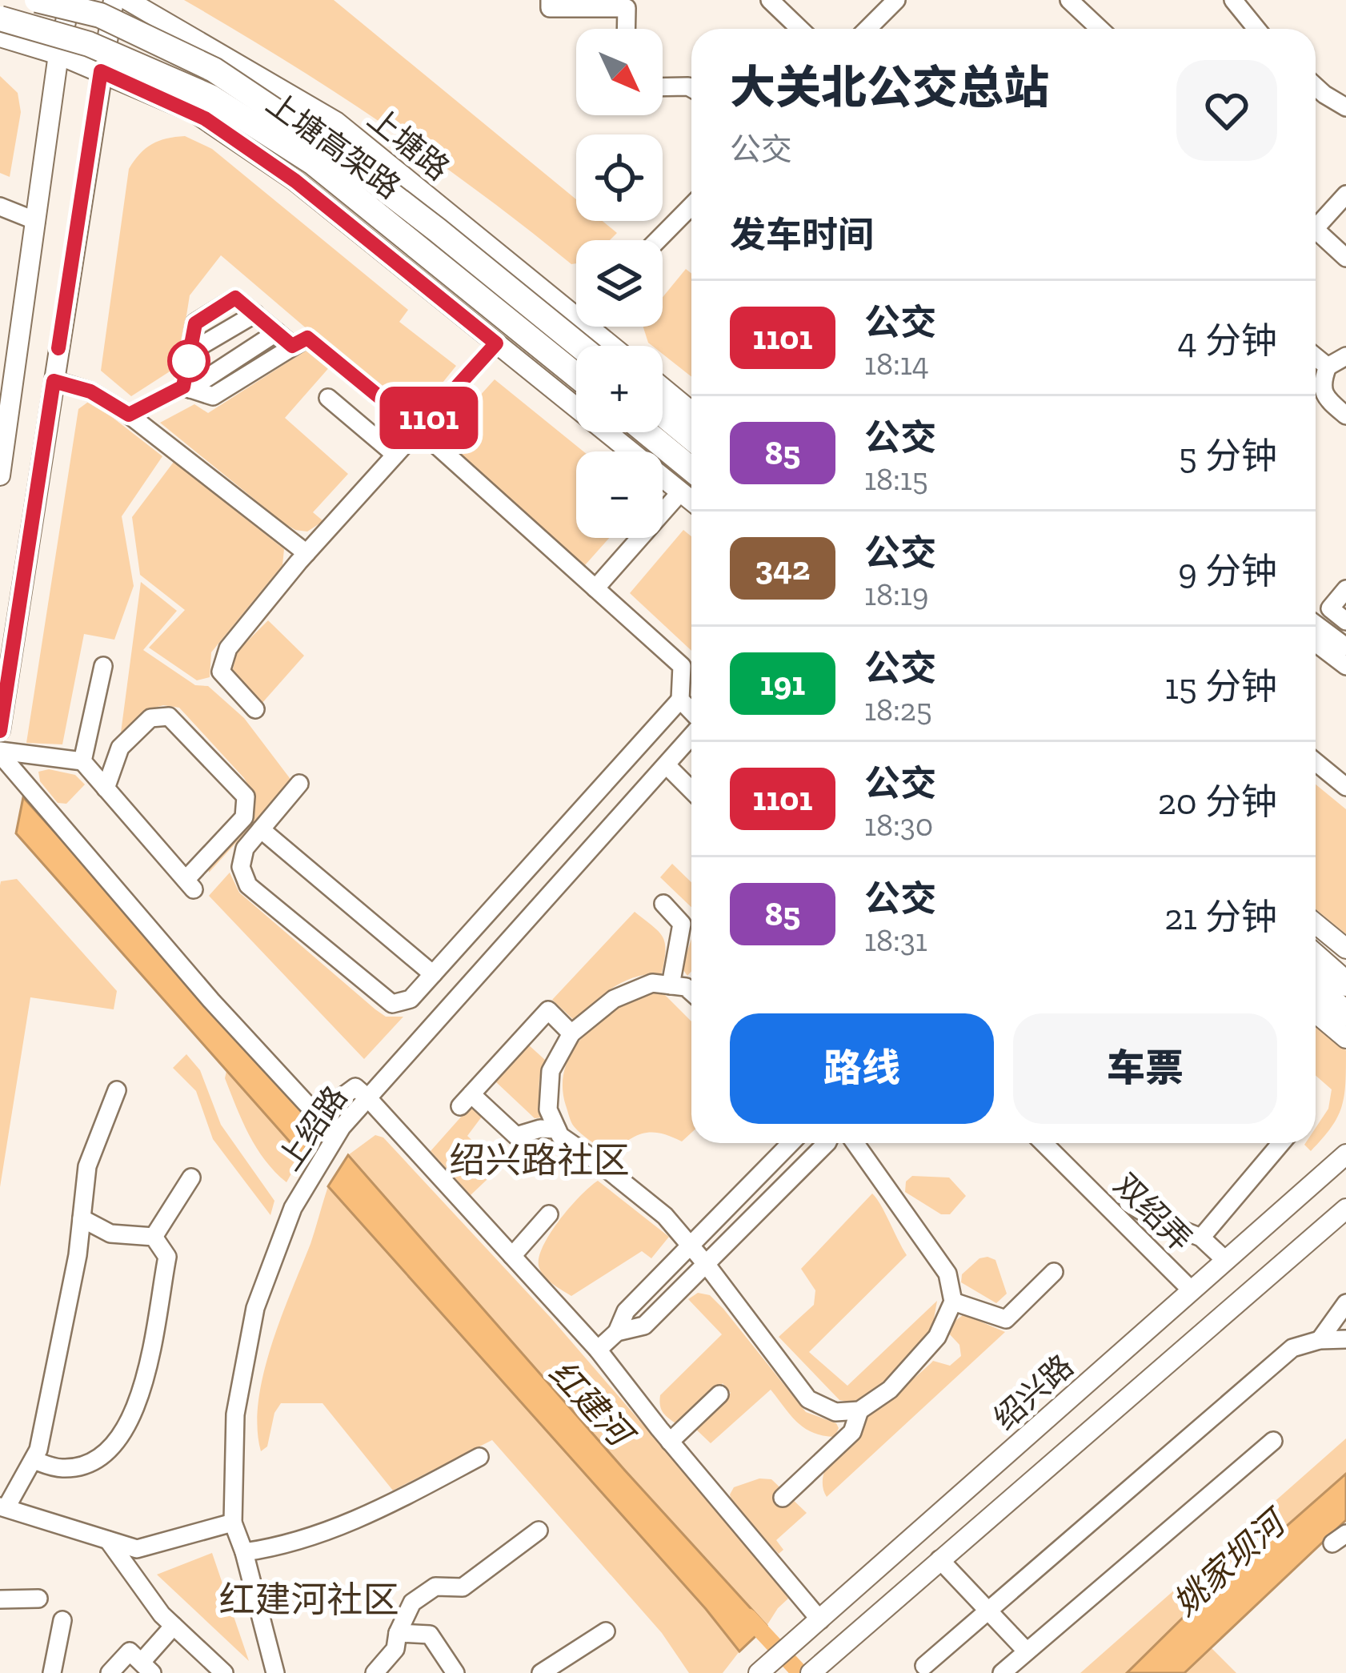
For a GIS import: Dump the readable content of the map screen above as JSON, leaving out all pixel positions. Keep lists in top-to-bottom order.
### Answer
{
  "streets": {
    "highway": ["上塘高架路"],
    "main road": ["上塘路", "绍兴路"],
    "street": ["上绍路", "双绍弄"]
  },
  "crossings": [
    ["双绍弄", "绍兴路"]
  ],
  "districts": ["绍兴路社区", "红建河社区"],
  "water": ["红建河", "姚家坝河"],
  "lines": ["bus line 1101"],
  "north": "bottom right",
  "page": {
    "on_map": "1101",
    "map_buttons": ["+", "−"],
    "heading": [
      ["大关北公交总站", "公交"],
      "发车时间"
    ],
    "list": [
      {
        "mark": "1101",
        "name": "公交",
        "note": "18:14",
        "value": "4 分钟"
      },
      {
        "mark": "85",
        "name": "公交",
        "note": "18:15",
        "value": "5 分钟"
      },
      {
        "mark": "342",
        "name": "公交",
        "note": "18:19",
        "value": "9 分钟"
      },
      {
        "mark": "191",
        "name": "公交",
        "note": "18:25",
        "value": "15 分钟"
      },
      {
        "mark": "1101",
        "name": "公交",
        "note": "18:30",
        "value": "20 分钟"
      },
      {
        "mark": "85",
        "name": "公交",
        "note": "18:31",
        "value": "21 分钟"
      }
    ],
    "buttons": ["路线", "车票"]
  }
}
